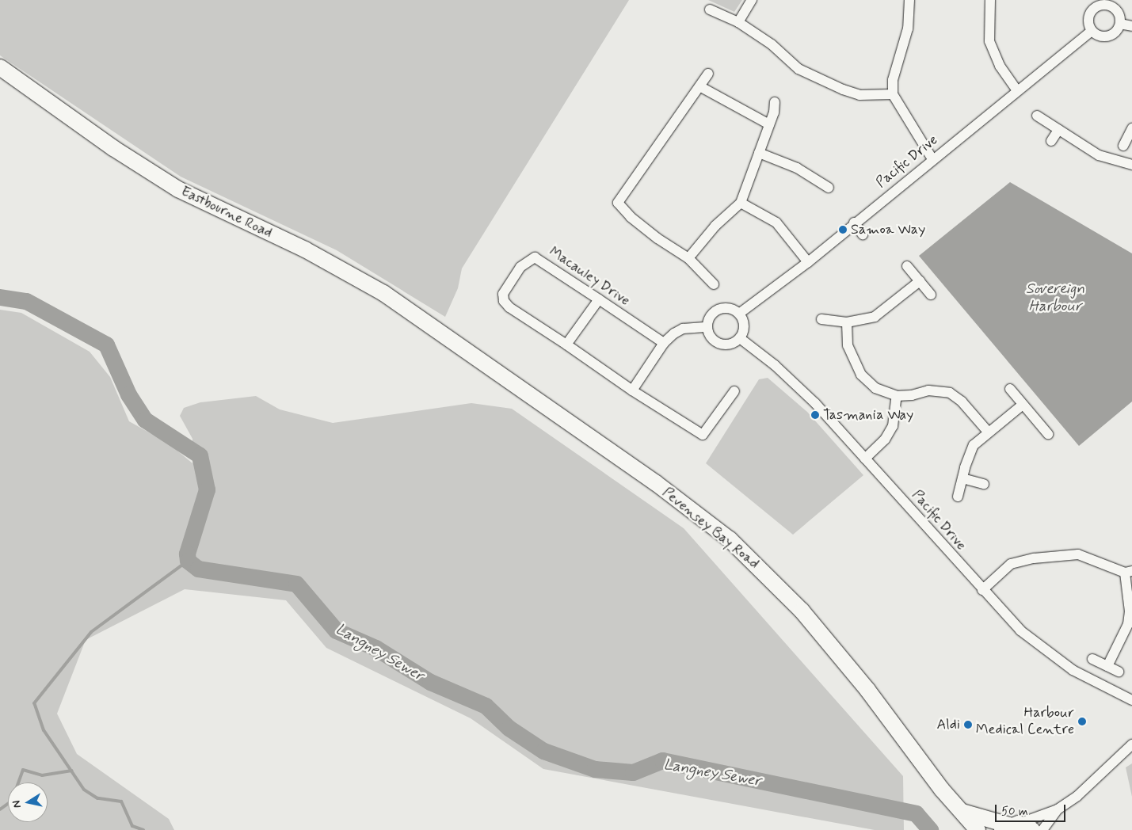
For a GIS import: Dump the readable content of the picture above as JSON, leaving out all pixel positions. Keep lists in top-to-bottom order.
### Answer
{
  "streets": {
    "main road": ["Eastbourne Road", "Pevensey Bay Road"],
    "street": ["Pacific Drive", "Macauley Drive"]
  },
  "crossings": [
    ["Eastbourne Road", "Pevensey Bay Road"]
  ],
  "water": ["Sovereign Harbour", "Langney Sewer"],
  "places": [
    "Samoa Way",
    "Tasmania Way",
    "Harbour Medical Centre",
    "Aldi"
  ],
  "scale_bar": "50 m",
  "north": "left"
}
